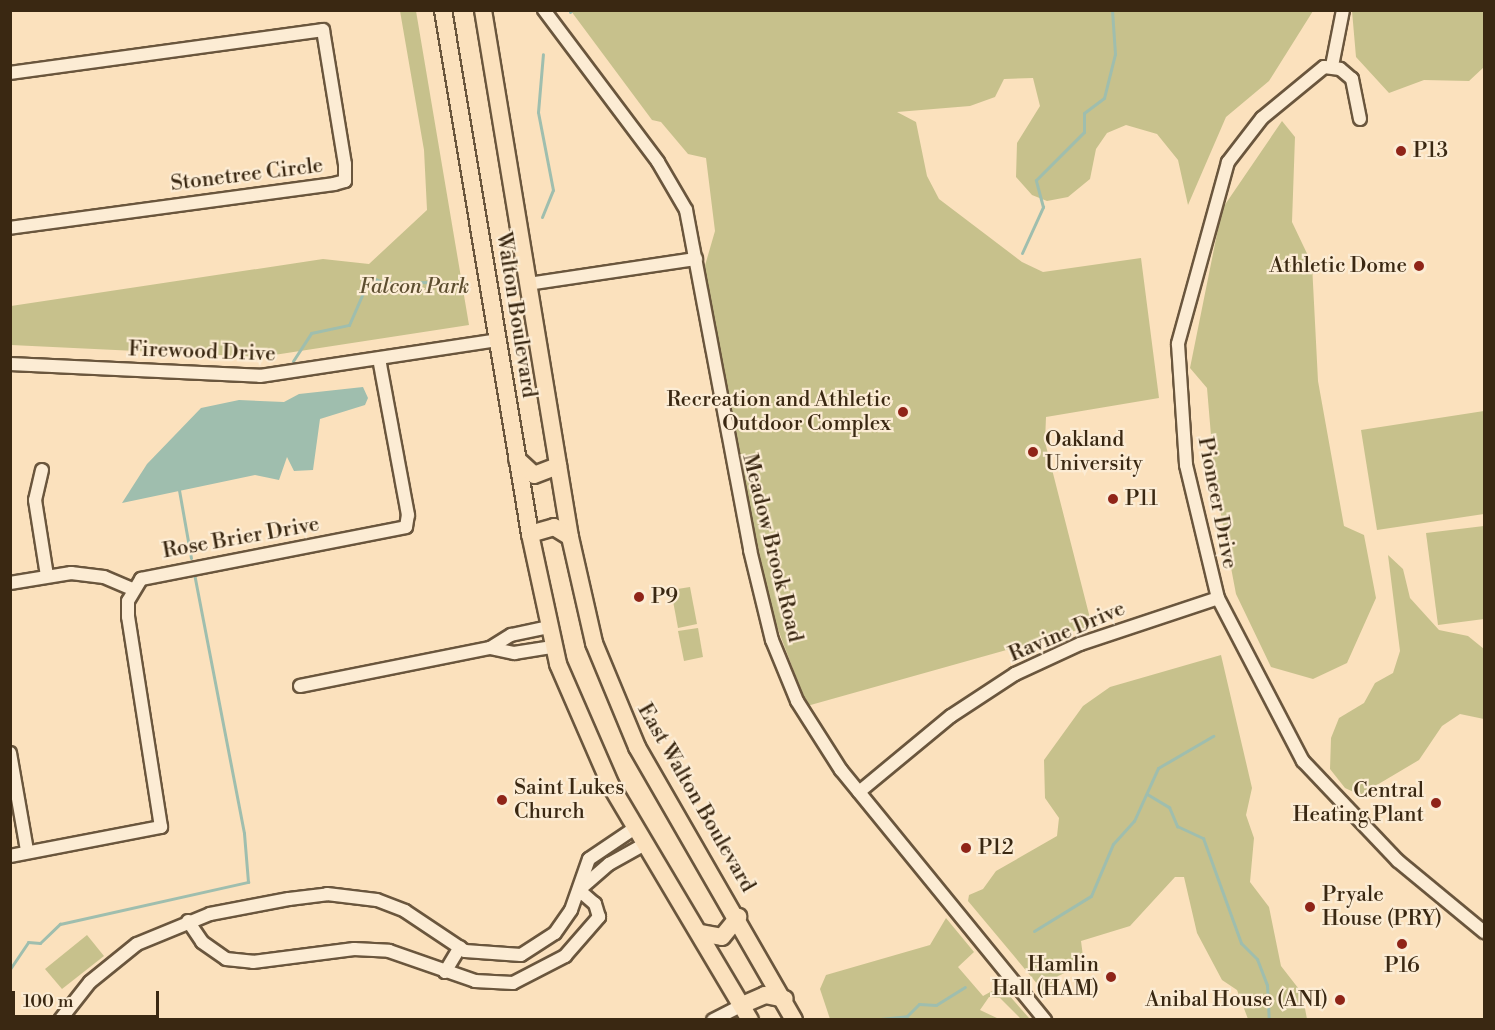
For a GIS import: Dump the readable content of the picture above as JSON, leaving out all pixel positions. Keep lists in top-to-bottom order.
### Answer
{
  "streets": {
    "main road": ["Walton Boulevard", "East Walton Boulevard"],
    "street": [
      "Stonetree Circle",
      "Firewood Drive",
      "Pioneer Drive",
      "Rose Brier Drive",
      "Meadow Brook Road",
      "Ravine Drive"
    ]
  },
  "crossings": [
    ["Walton Boulevard", "Firewood Drive"],
    ["Walton Boulevard", "East Walton Boulevard"],
    ["Firewood Drive", "Rose Brier Drive"],
    ["Pioneer Drive", "Ravine Drive"],
    ["Meadow Brook Road", "Ravine Drive"]
  ],
  "parks": ["Falcon Park"],
  "places": [
    "P13",
    "Athletic Dome",
    "Recreation and Athletic Outdoor Complex",
    "Oakland University",
    "P11",
    "P9",
    "Saint Lukes Church",
    "Central Heating Plant",
    "P12",
    "Pryale House (PRY)",
    "P16",
    "Hamlin Hall (HAM)",
    "Anibal House (ANI)"
  ],
  "scale_bar": "100 m"
}
